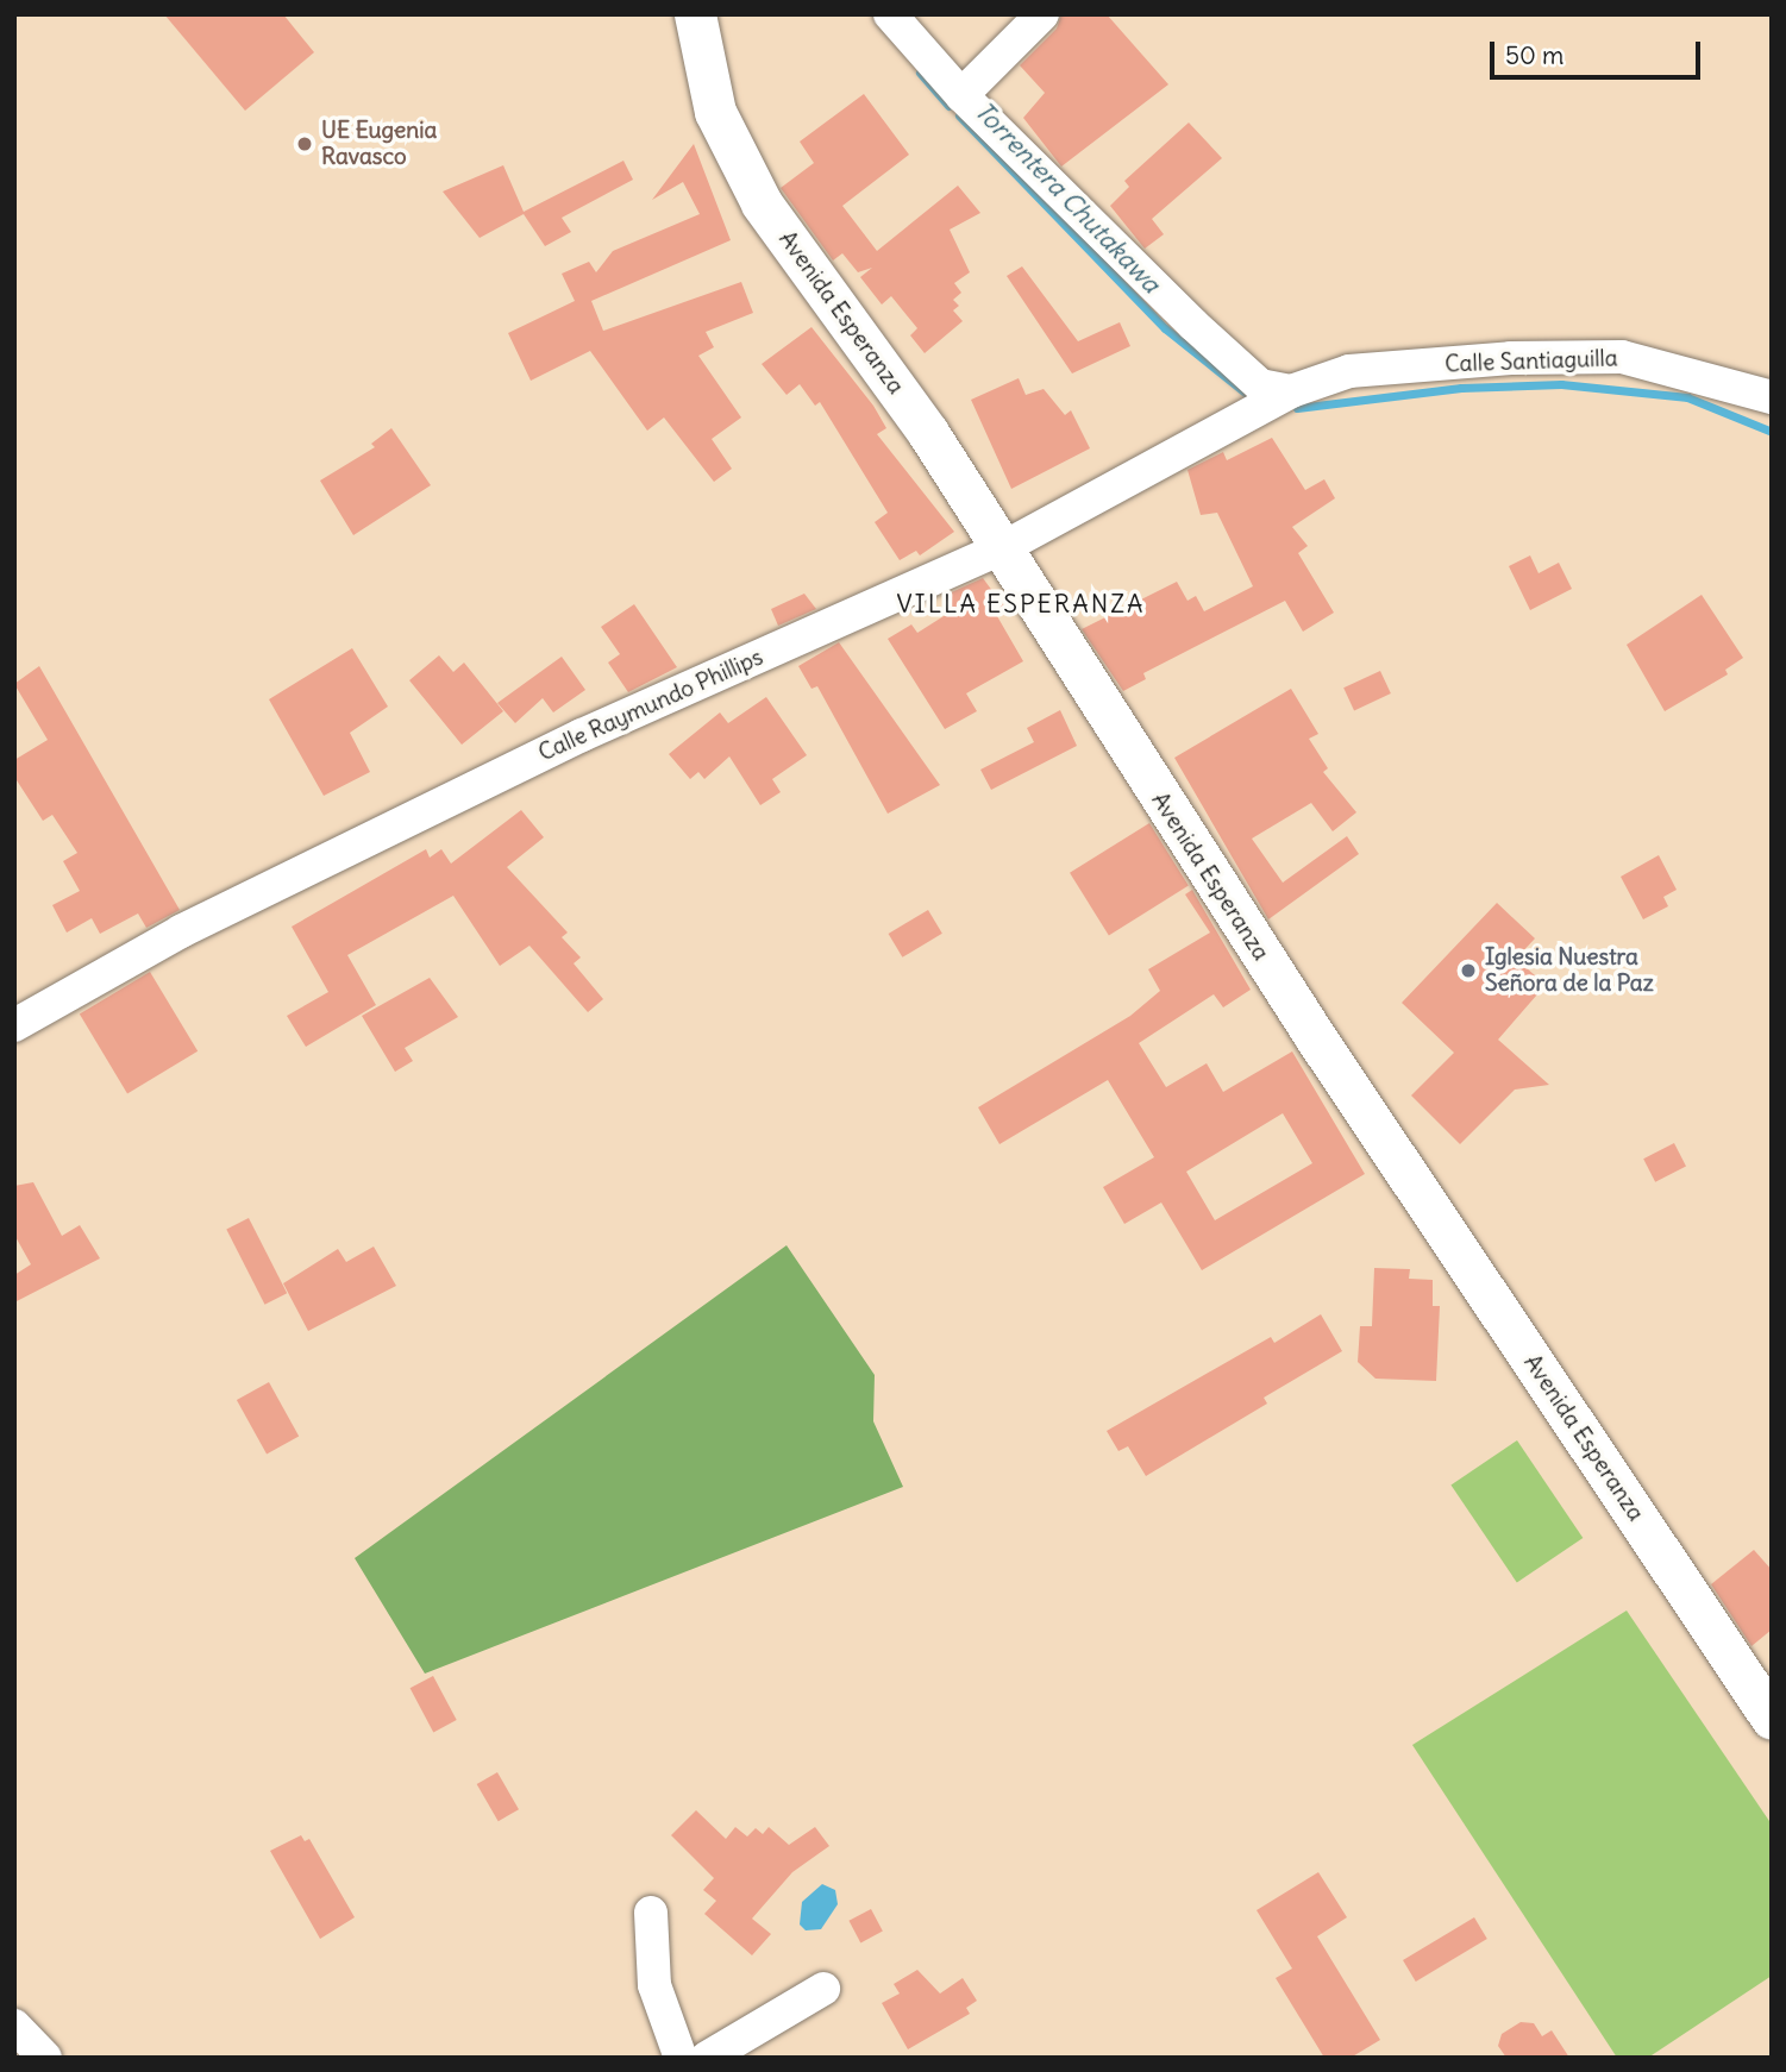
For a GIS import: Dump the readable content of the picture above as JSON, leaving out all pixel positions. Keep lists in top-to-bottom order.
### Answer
{
  "streets": {
    "main road": ["Avenida Esperanza"],
    "street": ["Calle Santiaguilla", "Calle Raymundo Phillips"]
  },
  "crossings": [
    ["Avenida Esperanza", "Calle Raymundo Phillips"],
    ["Calle Santiaguilla", "Calle Raymundo Phillips"]
  ],
  "districts": ["VILLA ESPERANZA"],
  "water": ["Torrentera Chutakawa"],
  "places": ["UE Eugenia Ravasco", "Iglesia Nuestra Señora de la Paz"],
  "scale_bar": "50 m"
}
